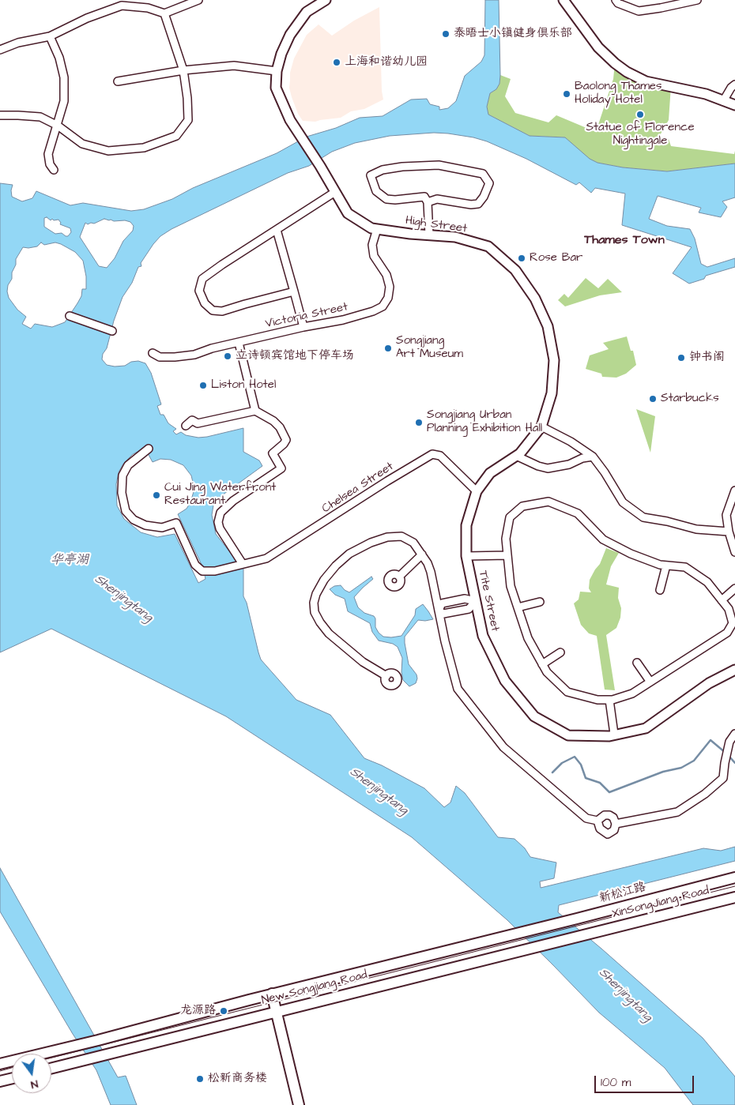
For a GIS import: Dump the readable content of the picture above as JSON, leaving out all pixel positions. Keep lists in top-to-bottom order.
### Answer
{
  "streets": {
    "main road": ["新松江路", "XinSongJiang Road", "New Songjiang Road"],
    "street": [
      "High Street",
      "Victoria Street",
      "Chelsea Street",
      "Tite Street"
    ]
  },
  "crossings": [
    ["High Street", "Victoria Street"],
    ["High Street", "Chelsea Street"],
    ["High Street", "Tite Street"],
    ["Chelsea Street", "Tite Street"],
    ["新松江路", "New Songjiang Road"],
    ["XinSongJiang Road", "New Songjiang Road"]
  ],
  "districts": ["Thames Town"],
  "water": ["华亭湖", "Shenjingtang"],
  "places": [
    "泰晤士小镇健身俱乐部",
    "上海和谐幼儿园",
    "Baolong Thames Holiday Hotel",
    "Statue of Florence Nightingale",
    "Rose Bar",
    "Songjiang Art Museum",
    "立诗顿宾馆地下停车场",
    "钟书阁",
    "Liston Hotel",
    "Starbucks",
    "Songjiang Urban Planning Exhibition Hall",
    "Cui Jing Waterfront Restaurant",
    "龙源路",
    "松新商务楼"
  ],
  "scale_bar": "100 m",
  "north": "bottom"
}
